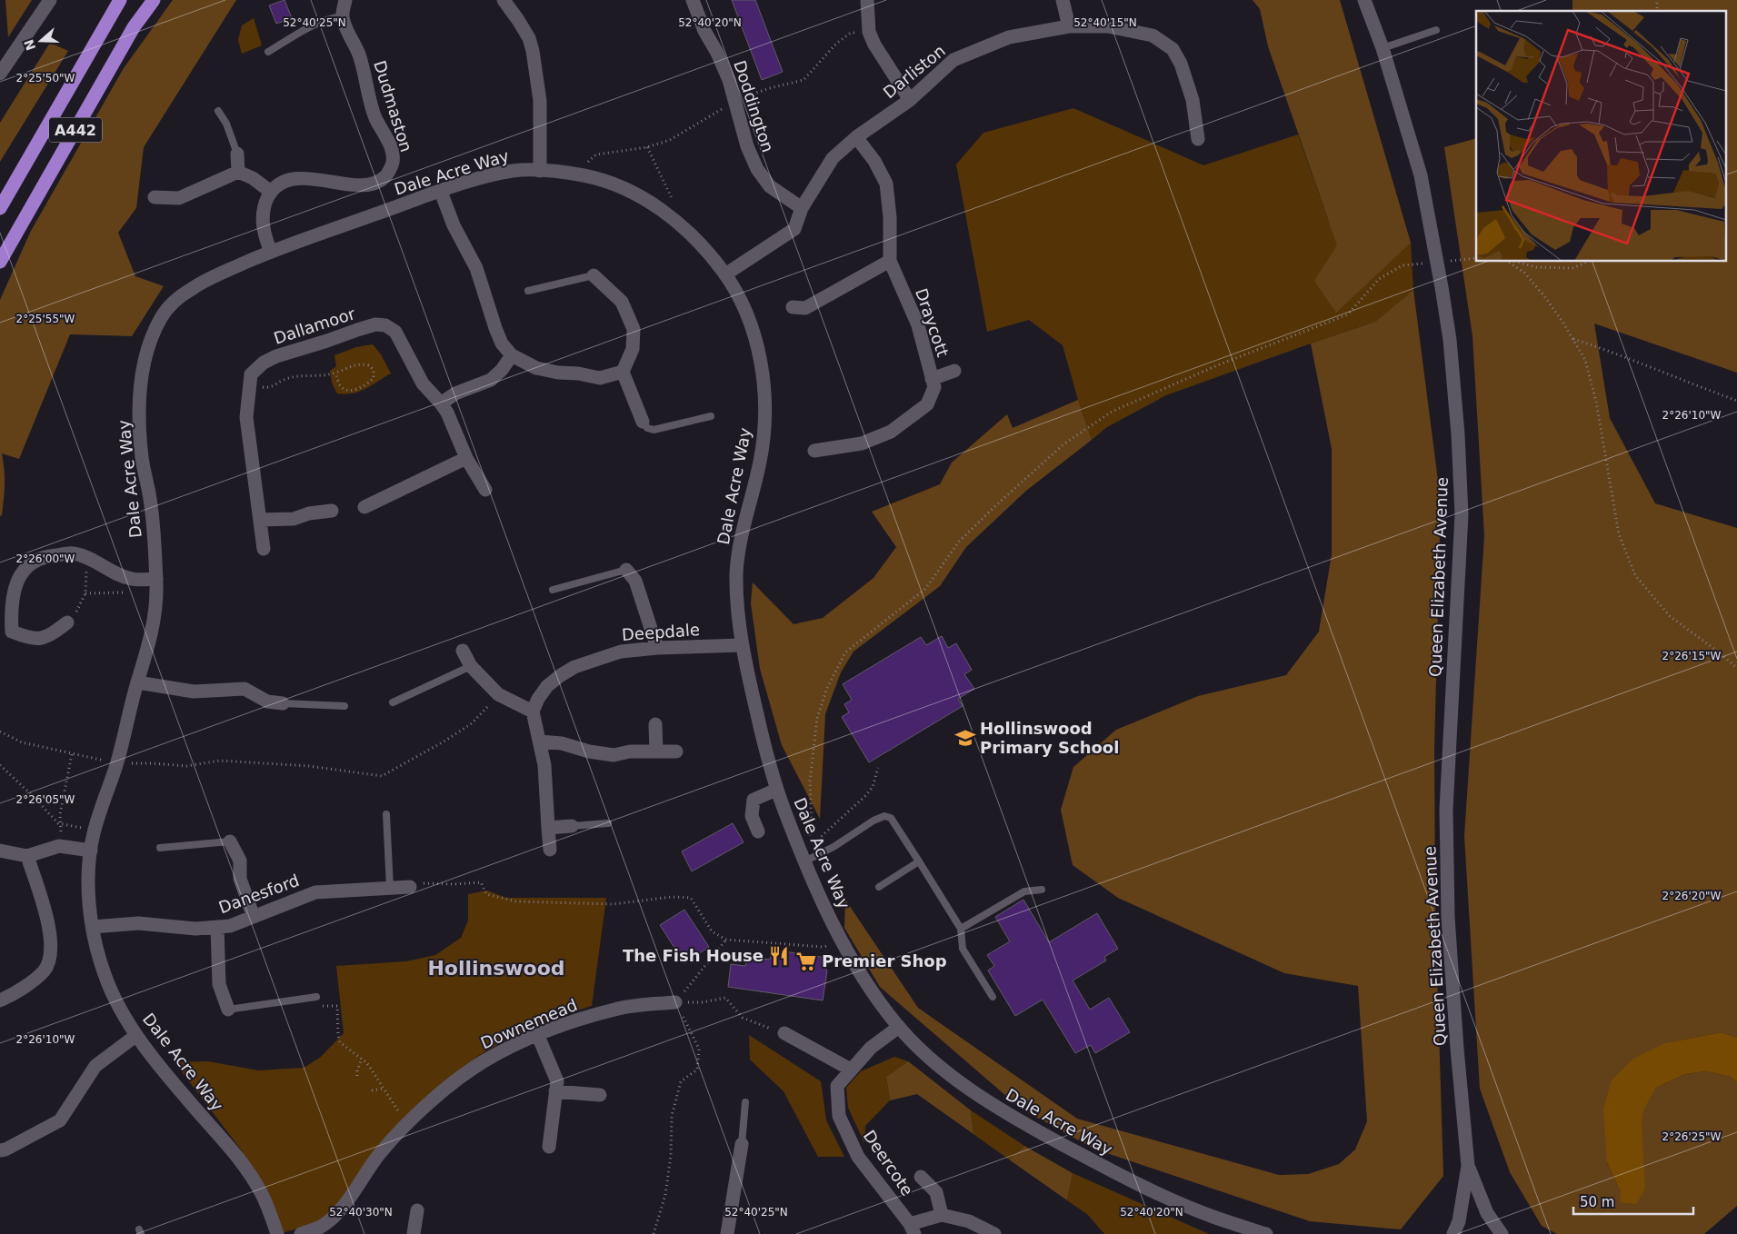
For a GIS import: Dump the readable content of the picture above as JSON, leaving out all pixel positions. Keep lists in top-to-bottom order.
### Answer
{
  "streets": {
    "highway": ["A442"],
    "street": [
      "Darliston",
      "Dudmaston",
      "Doddington",
      "Dale Acre Way",
      "Draycott",
      "Dallamoor",
      "Queen Elizabeth Avenue",
      "Deepdale",
      "Danesford",
      "Downemead",
      "Deercote"
    ]
  },
  "crossings": [
    ["Darliston", "Doddington"],
    ["Darliston", "Dale Acre Way"],
    ["Darliston", "Draycott"],
    ["Dale Acre Way", "Deepdale"],
    ["Dale Acre Way", "Danesford"],
    ["Dale Acre Way", "Deercote"]
  ],
  "districts": ["Hollinswood"],
  "places": {
    "school or university": ["Hollinswood Primary School"],
    "restaurant": ["The Fish House"],
    "supermarket": ["Premier Shop"]
  },
  "scale_bar": "50 m",
  "north": "left",
  "coordinates": [
    "52°40'25\"N",
    "52°40'20\"N",
    "52°40'15\"N",
    "2°25'50\"W",
    "2°25'55\"W",
    "2°26'10\"W",
    "2°26'00\"W",
    "2°26'15\"W",
    "2°26'05\"W",
    "2°26'20\"W",
    "2°26'25\"W",
    "52°40'30\"N"
  ]
}
